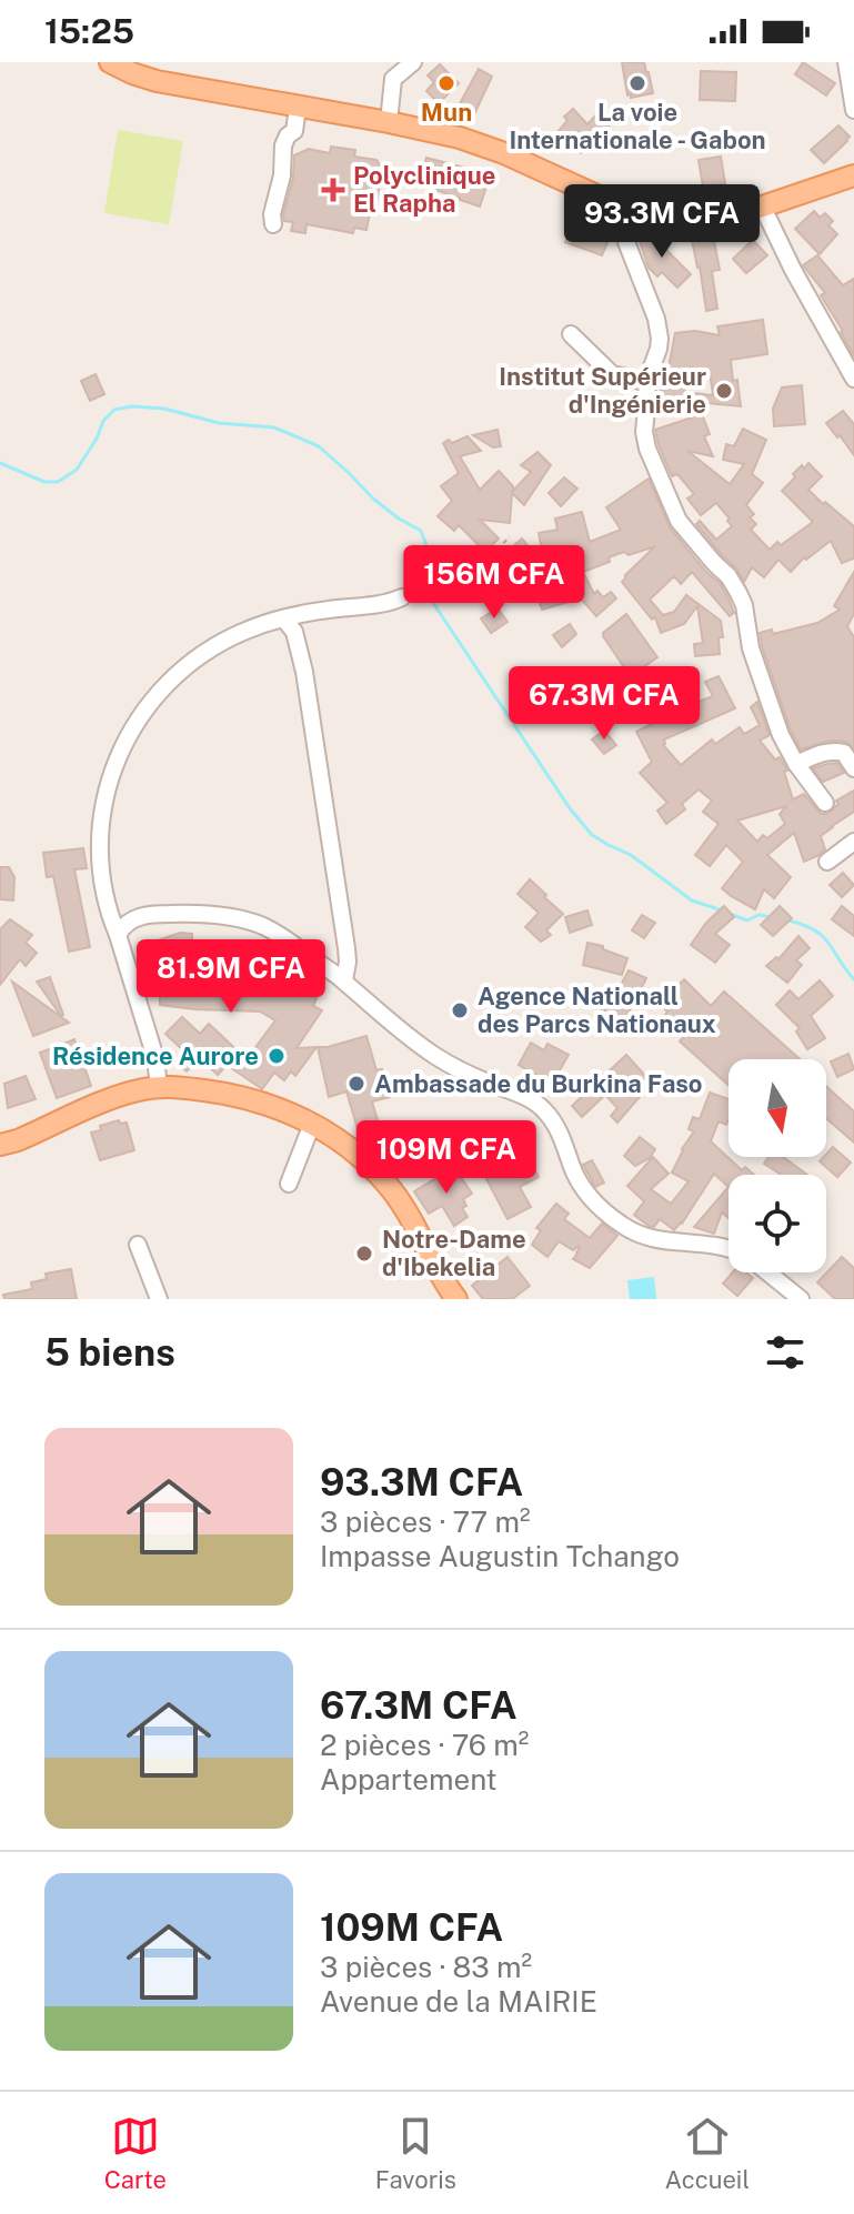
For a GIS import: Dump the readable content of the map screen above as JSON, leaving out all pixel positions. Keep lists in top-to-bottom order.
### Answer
{
  "places": {
    "other": [
      "Mun",
      "La voie Internationale - Gabon",
      "Institut Supérieur d'Ingénierie",
      "Agence Nationall des Parcs Nationaux",
      "Résidence Aurore",
      "Ambassade du Burkina Faso",
      "Notre-Dame d'Ibekelia"
    ],
    "health": ["Polyclinique El Rapha"]
  },
  "north": "bottom",
  "page": {
    "status": "15:25",
    "price": [
      "93.3M CFA",
      "156M CFA",
      "67.3M CFA",
      "81.9M CFA",
      "109M CFA"
    ],
    "heading": "5 biens",
    "list": [
      {
        "name": "93.3M CFA",
        "note": "3 pièces · 77 m² · Impasse Augustin Tchango"
      },
      {
        "name": "67.3M CFA",
        "note": "2 pièces · 76 m² · Appartement"
      },
      {
        "name": "109M CFA",
        "note": "3 pièces · 83 m² · Avenue de la MAIRIE"
      }
    ],
    "tabs": ["Carte", "Favoris", "Accueil"]
  }
}
